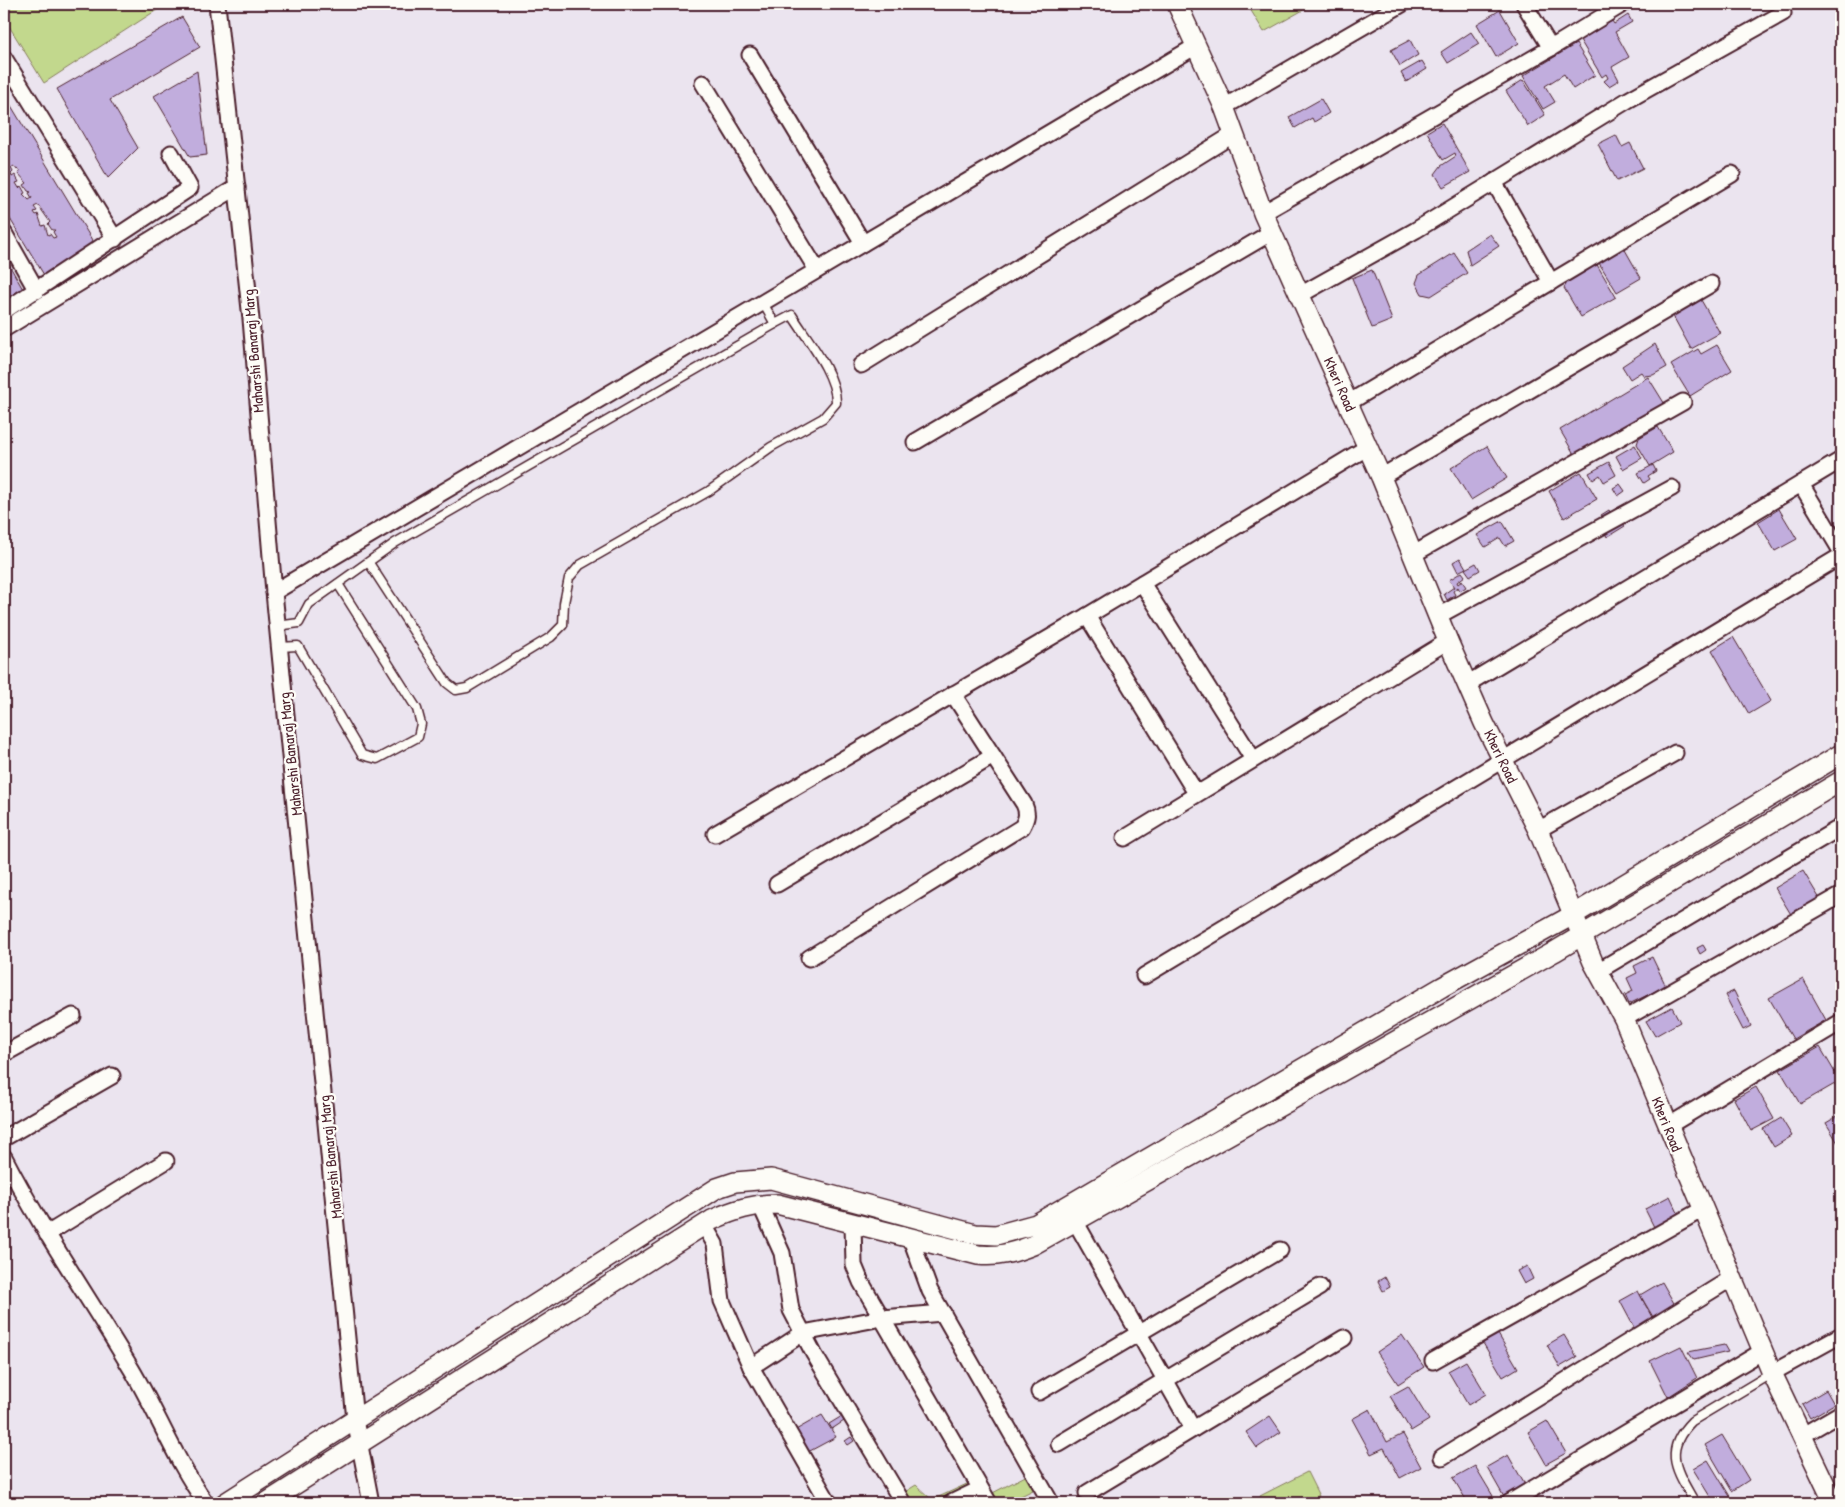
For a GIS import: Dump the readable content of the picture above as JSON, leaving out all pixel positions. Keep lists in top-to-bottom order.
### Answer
{
  "streets": {
    "street": ["Maharshi Banaraj Marg", "Kheri Road"]
  }
}
